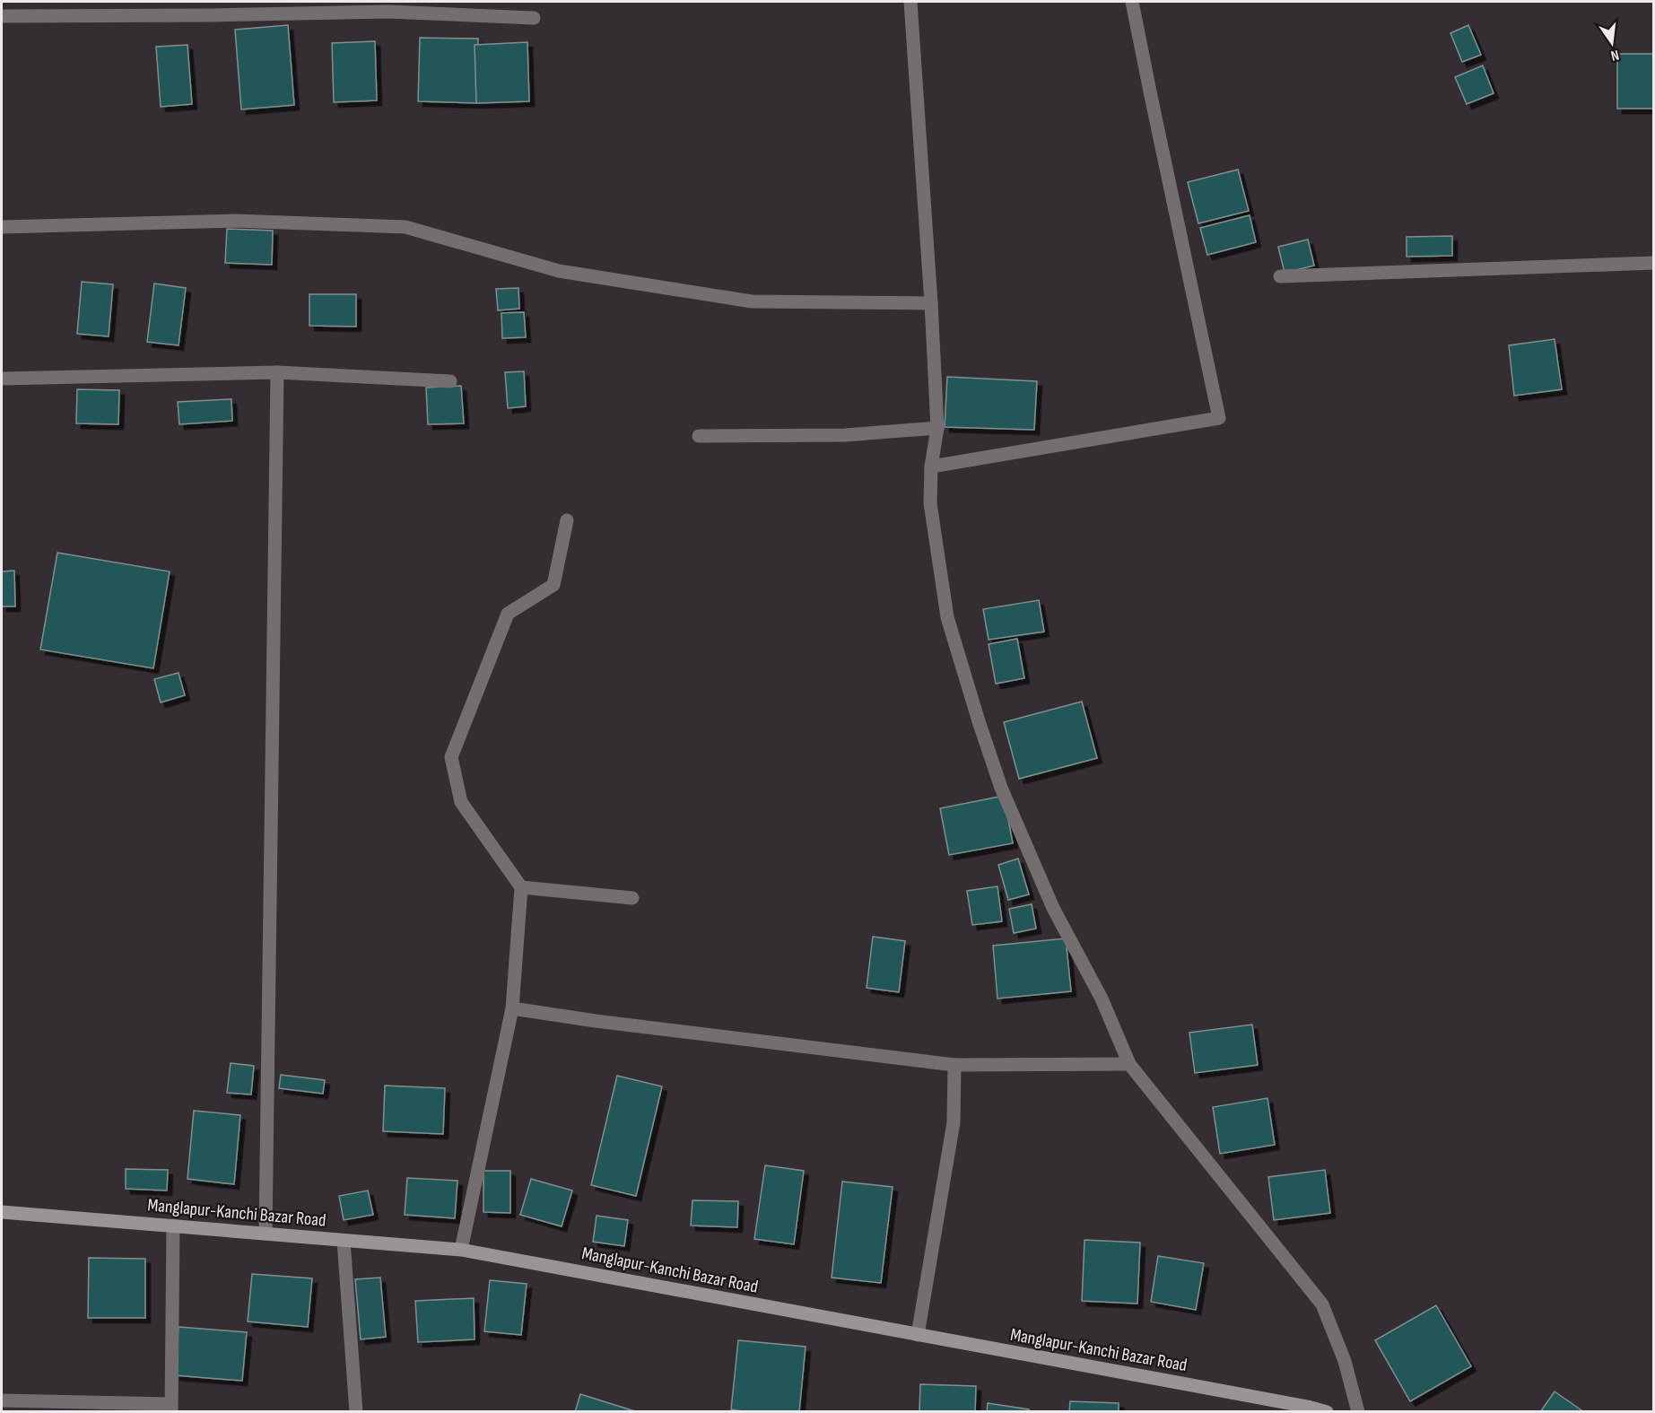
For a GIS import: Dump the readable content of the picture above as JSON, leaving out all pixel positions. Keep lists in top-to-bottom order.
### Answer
{
  "streets": {
    "street": ["Manglapur-Kanchi Bazar Road"]
  },
  "north": "bottom"
}
